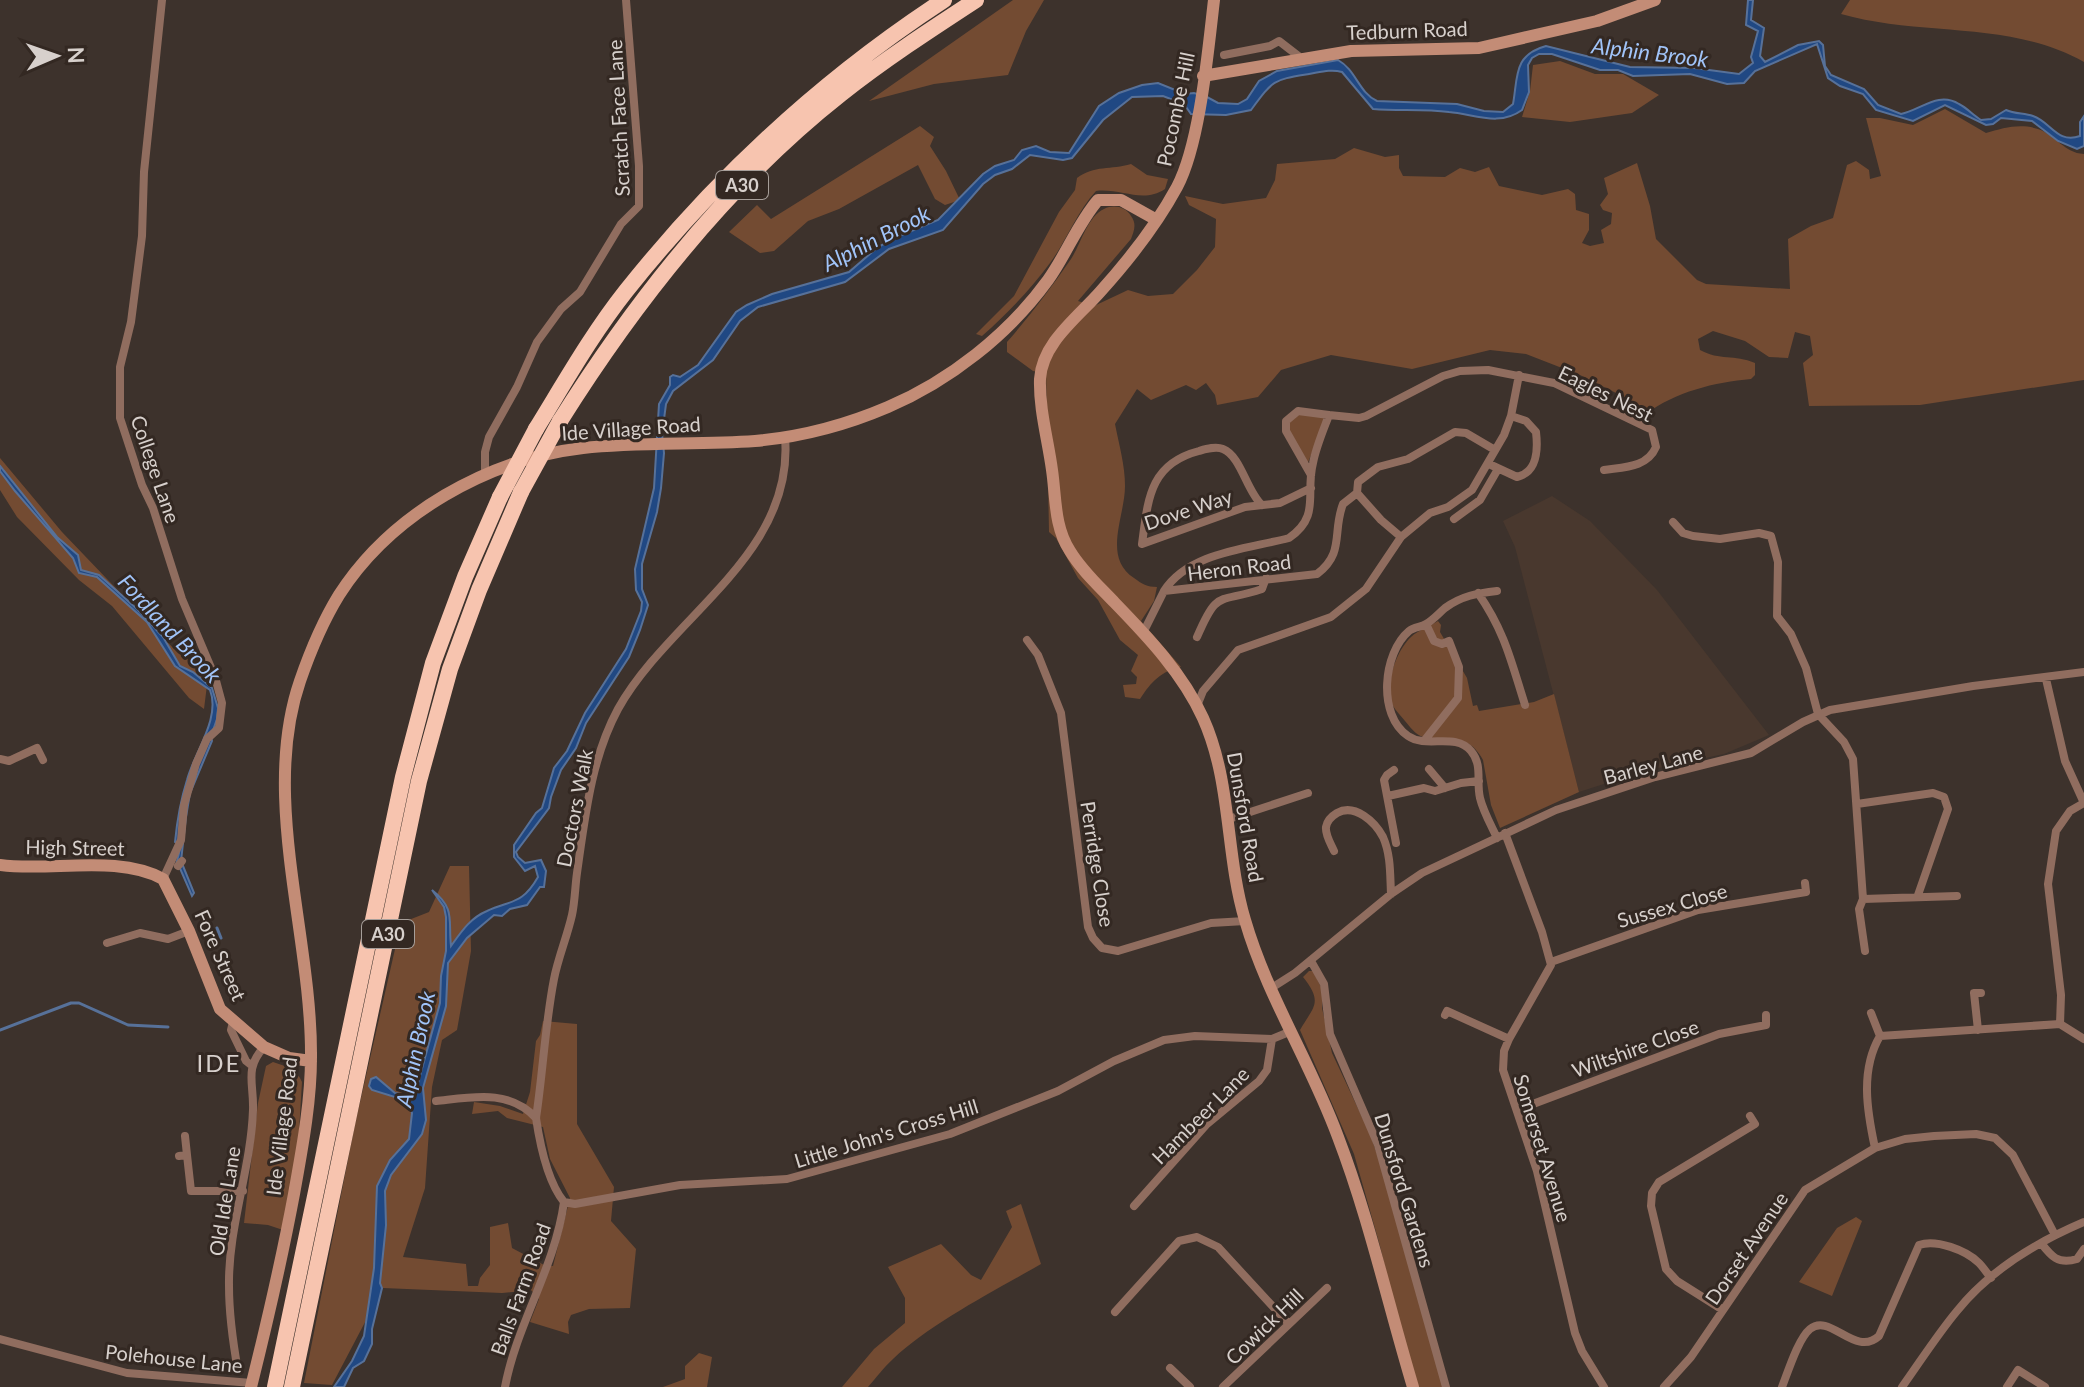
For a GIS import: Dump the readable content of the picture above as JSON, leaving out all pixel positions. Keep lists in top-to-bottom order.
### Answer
{
  "streets": {
    "highway": ["A30"],
    "street": [
      "Tedburn Road",
      "Pocombe Hill",
      "Scratch Face Lane",
      "Eagles Nest",
      "Ide Village Road",
      "College Lane",
      "Dove Way",
      "Heron Road",
      "Barley Lane",
      "Doctors Walk",
      "Dunsford Road",
      "High Street",
      "Perridge Close",
      "Sussex Close",
      "Fore Street",
      "Wiltshire Close",
      "Hambeer Lane",
      "Little John's Cross Hill",
      "Somerset Avenue",
      "Dunsford Gardens",
      "Old Ide Lane",
      "Dorset Avenue",
      "Balls Farm Road",
      "Cowick Hill",
      "Polehouse Lane"
    ]
  },
  "crossings": [
    ["Tedburn Road", "Pocombe Hill"],
    ["Pocombe Hill", "Ide Village Road"],
    ["Pocombe Hill", "Dunsford Road"],
    ["Scratch Face Lane", "Ide Village Road"],
    ["Ide Village Road", "Doctors Walk"],
    ["Ide Village Road", "Fore Street"],
    ["Ide Village Road", "Polehouse Lane"],
    ["College Lane", "High Street"],
    ["College Lane", "Fore Street"],
    ["Heron Road", "Dunsford Road"],
    ["Barley Lane", "Dunsford Road"],
    ["Barley Lane", "Dunsford Gardens"],
    ["Dunsford Road", "Perridge Close"],
    ["Dunsford Road", "Little John's Cross Hill"],
    ["High Street", "Fore Street"],
    ["Sussex Close", "Somerset Avenue"],
    ["Fore Street", "Old Ide Lane"],
    ["Wiltshire Close", "Somerset Avenue"],
    ["Hambeer Lane", "Little John's Cross Hill"],
    ["Little John's Cross Hill", "Balls Farm Road"]
  ],
  "districts": ["IDE"],
  "water": ["Alphin Brook", "Fordland Brook"],
  "north": "right"
}
